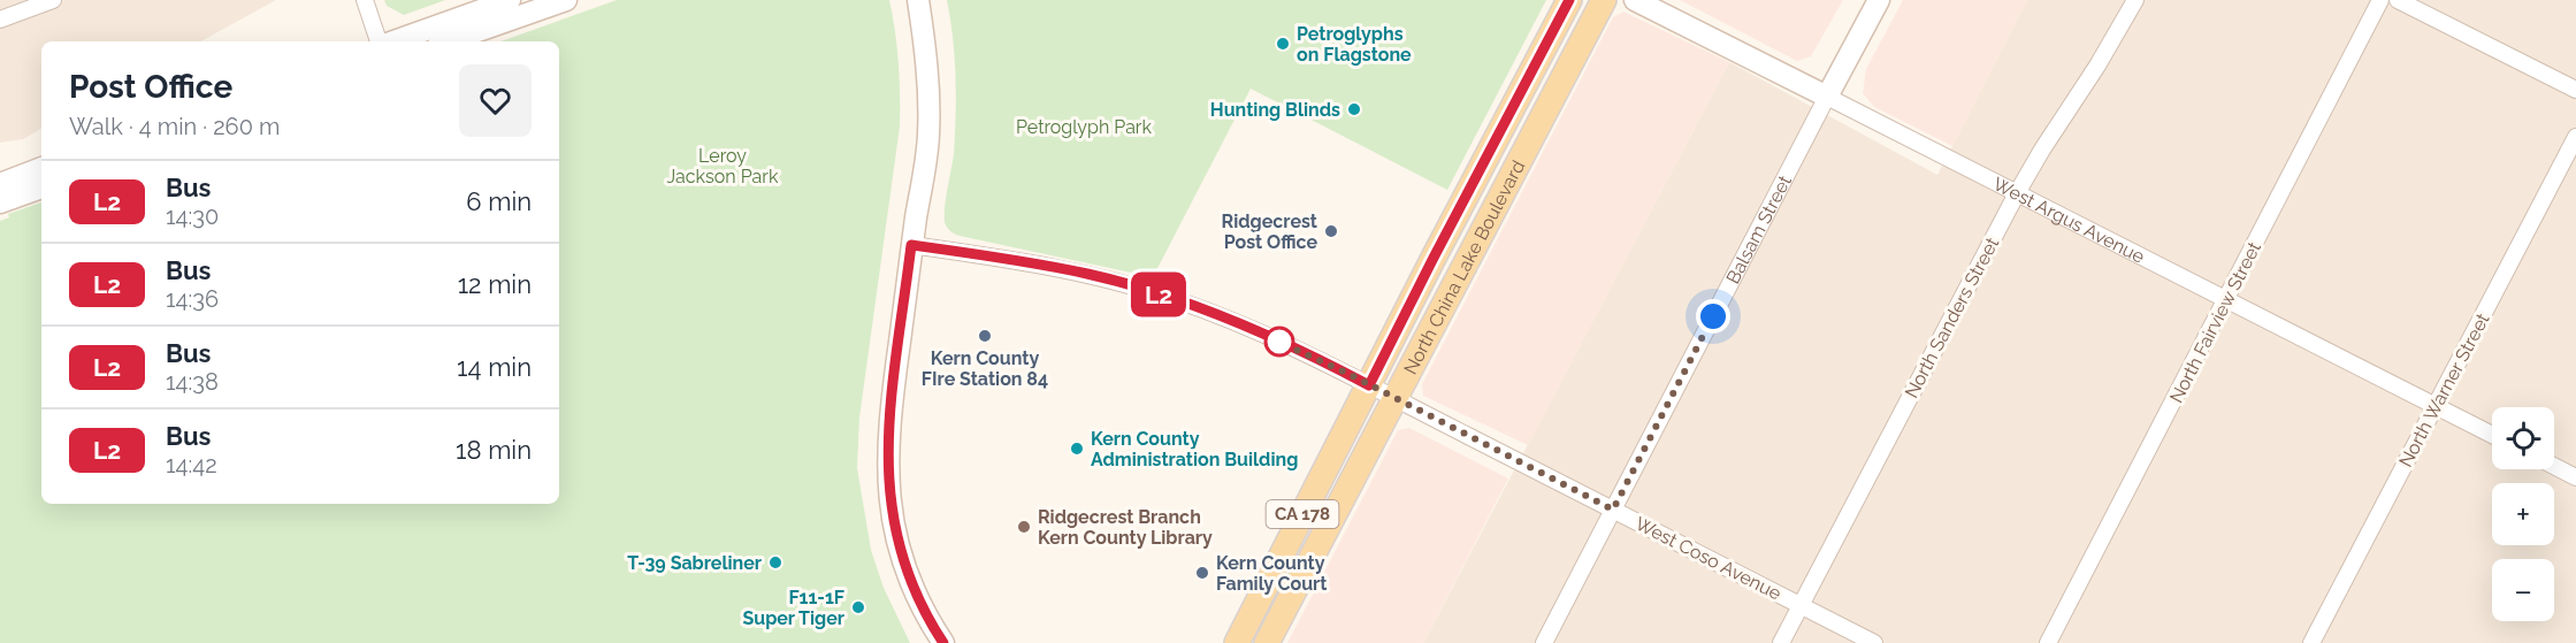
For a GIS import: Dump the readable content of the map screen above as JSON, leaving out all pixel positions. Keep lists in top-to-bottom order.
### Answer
{
  "streets": {
    "main road": ["North China Lake Boulevard", "CA 178"],
    "street": [
      "West Argus Avenue",
      "Balsam Street",
      "North Sanders Street",
      "North Fairview Street",
      "North Warner Street",
      "West Coso Avenue"
    ]
  },
  "crossings": [
    ["West Argus Avenue", "Balsam Street"],
    ["West Argus Avenue", "North Sanders Street"],
    ["West Argus Avenue", "North Fairview Street"],
    ["West Argus Avenue", "North Warner Street"],
    ["Balsam Street", "West Coso Avenue"],
    ["North China Lake Boulevard", "West Coso Avenue"],
    ["North Sanders Street", "West Coso Avenue"]
  ],
  "parks": ["Petroglyph Park", "Leroy Jackson Park"],
  "places": [
    "Petroglyphs on Flagstone",
    "Hunting Blinds",
    "Ridgecrest Post Office",
    "Kern County FIre Station 84",
    "Kern County Administration Building",
    "Ridgecrest Branch Kern County Library",
    "T-39 Sabreliner",
    "Kern County Family Court",
    "F11-1F Super Tiger"
  ],
  "lines": ["bus line L2"],
  "page": {
    "on_map": "L2",
    "heading": ["Post Office", "Walk · 4 min · 260 m"],
    "list": [
      {
        "mark": "L2",
        "name": "Bus",
        "note": "14:30",
        "value": "6 min"
      },
      {
        "mark": "L2",
        "name": "Bus",
        "note": "14:36",
        "value": "12 min"
      },
      {
        "mark": "L2",
        "name": "Bus",
        "note": "14:38",
        "value": "14 min"
      },
      {
        "mark": "L2",
        "name": "Bus",
        "note": "14:42",
        "value": "18 min"
      }
    ],
    "map_buttons": ["+", "−"]
  }
}
